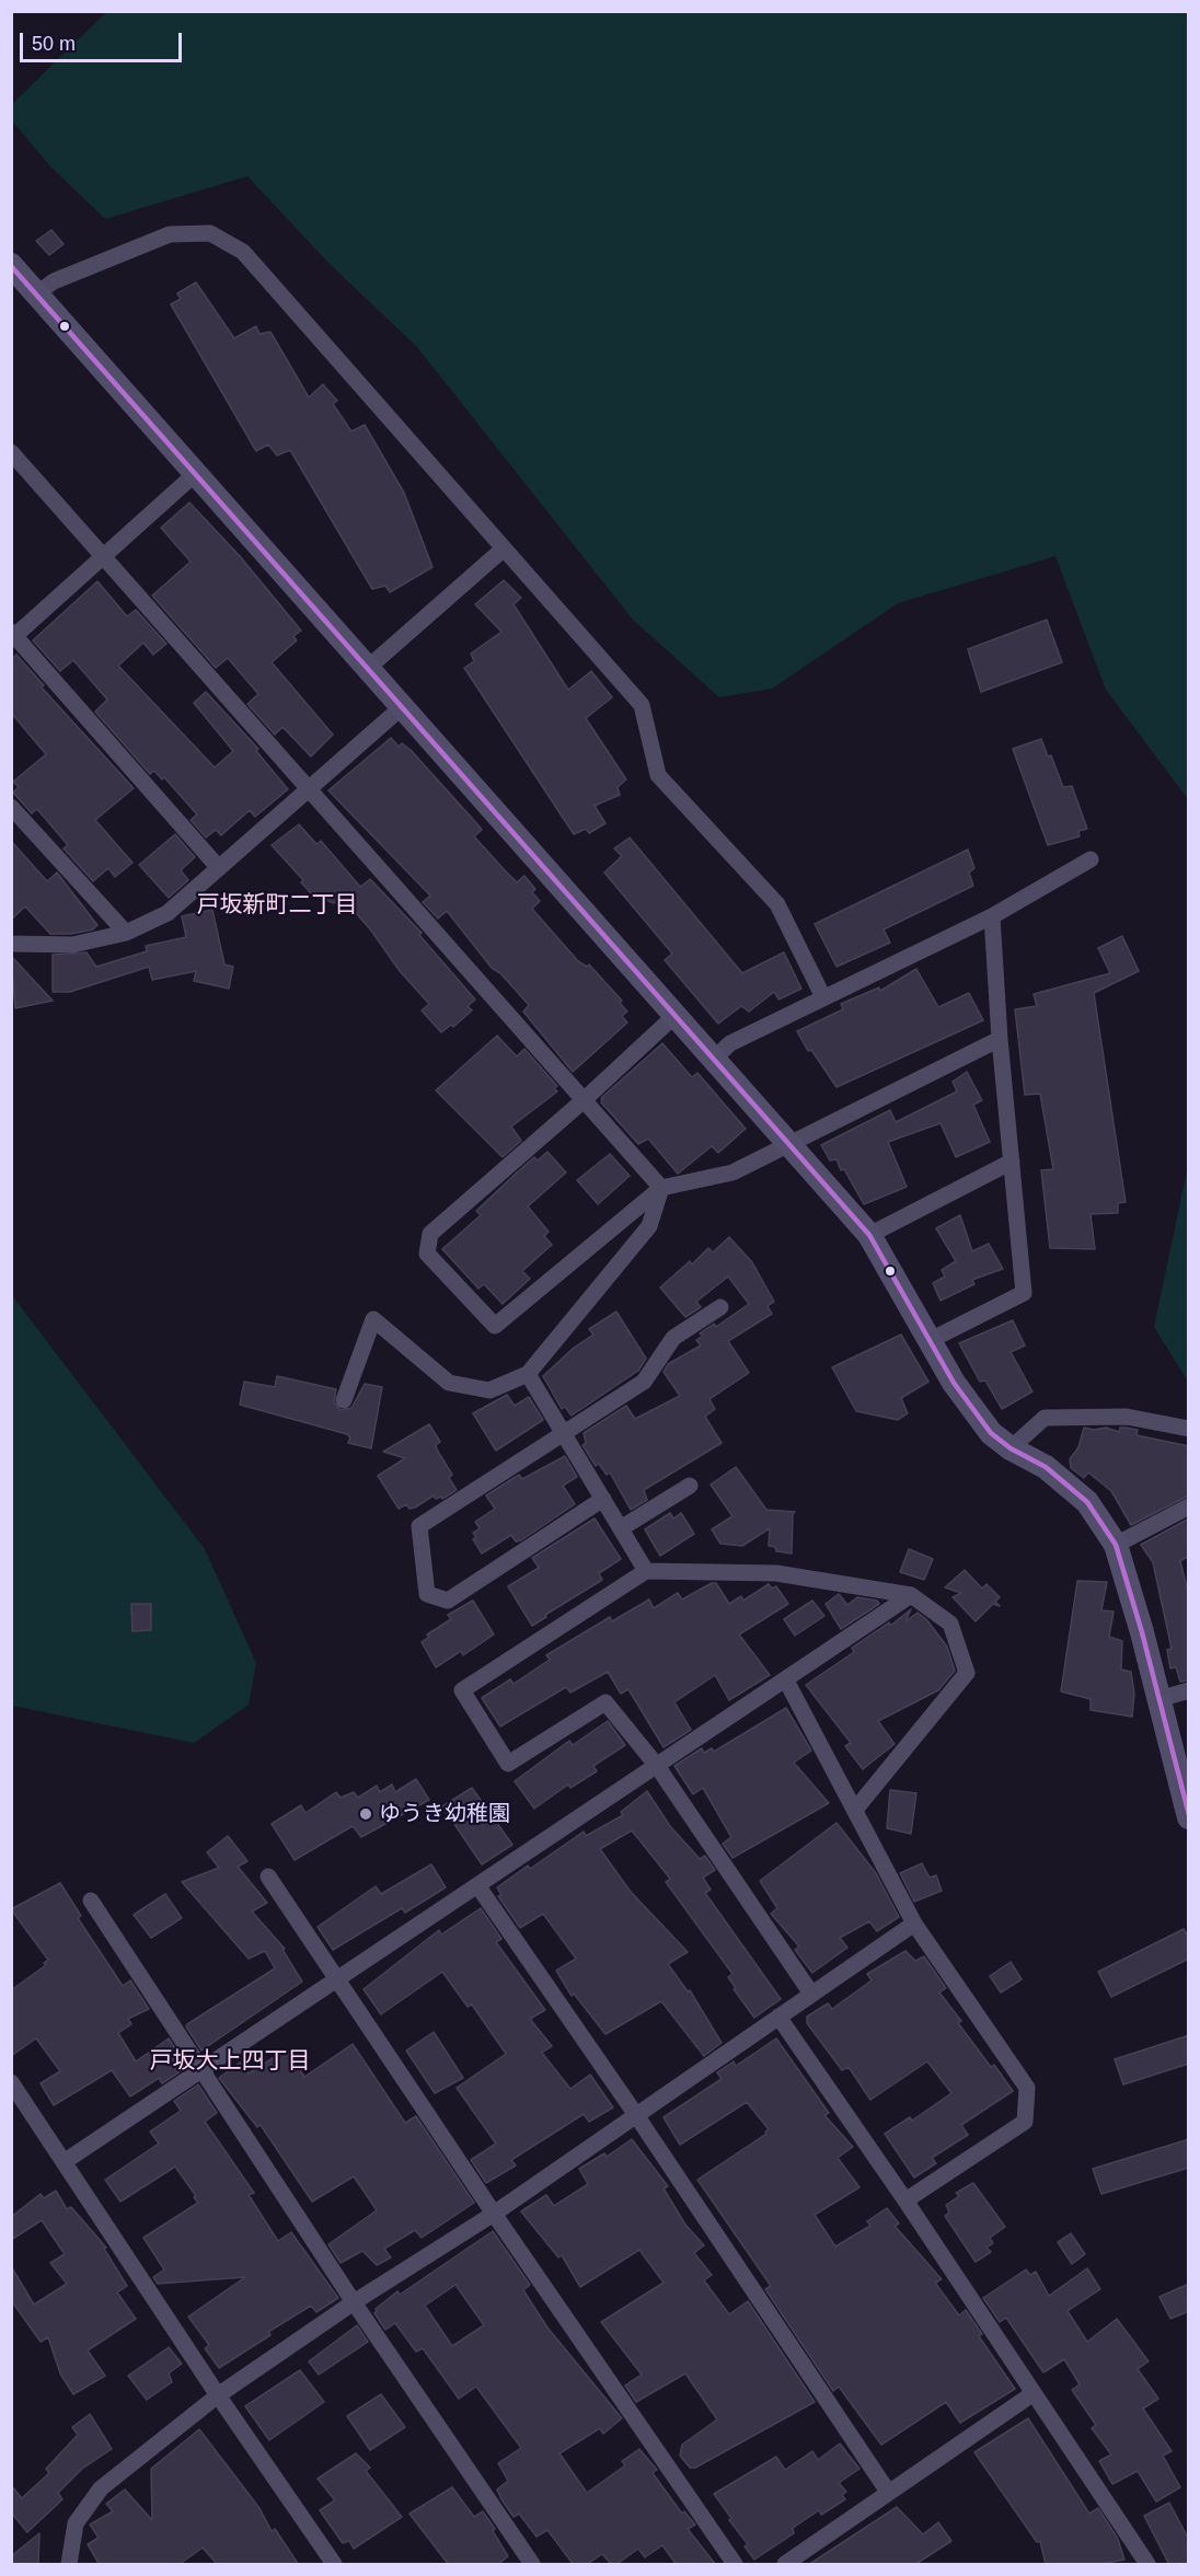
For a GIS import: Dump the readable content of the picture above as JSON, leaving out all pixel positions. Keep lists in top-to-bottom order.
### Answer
{
  "districts": ["戸坂新町二丁目", "戸坂大上四丁目"],
  "places": ["ゆうき幼稚園"],
  "scale_bar": "50 m"
}
